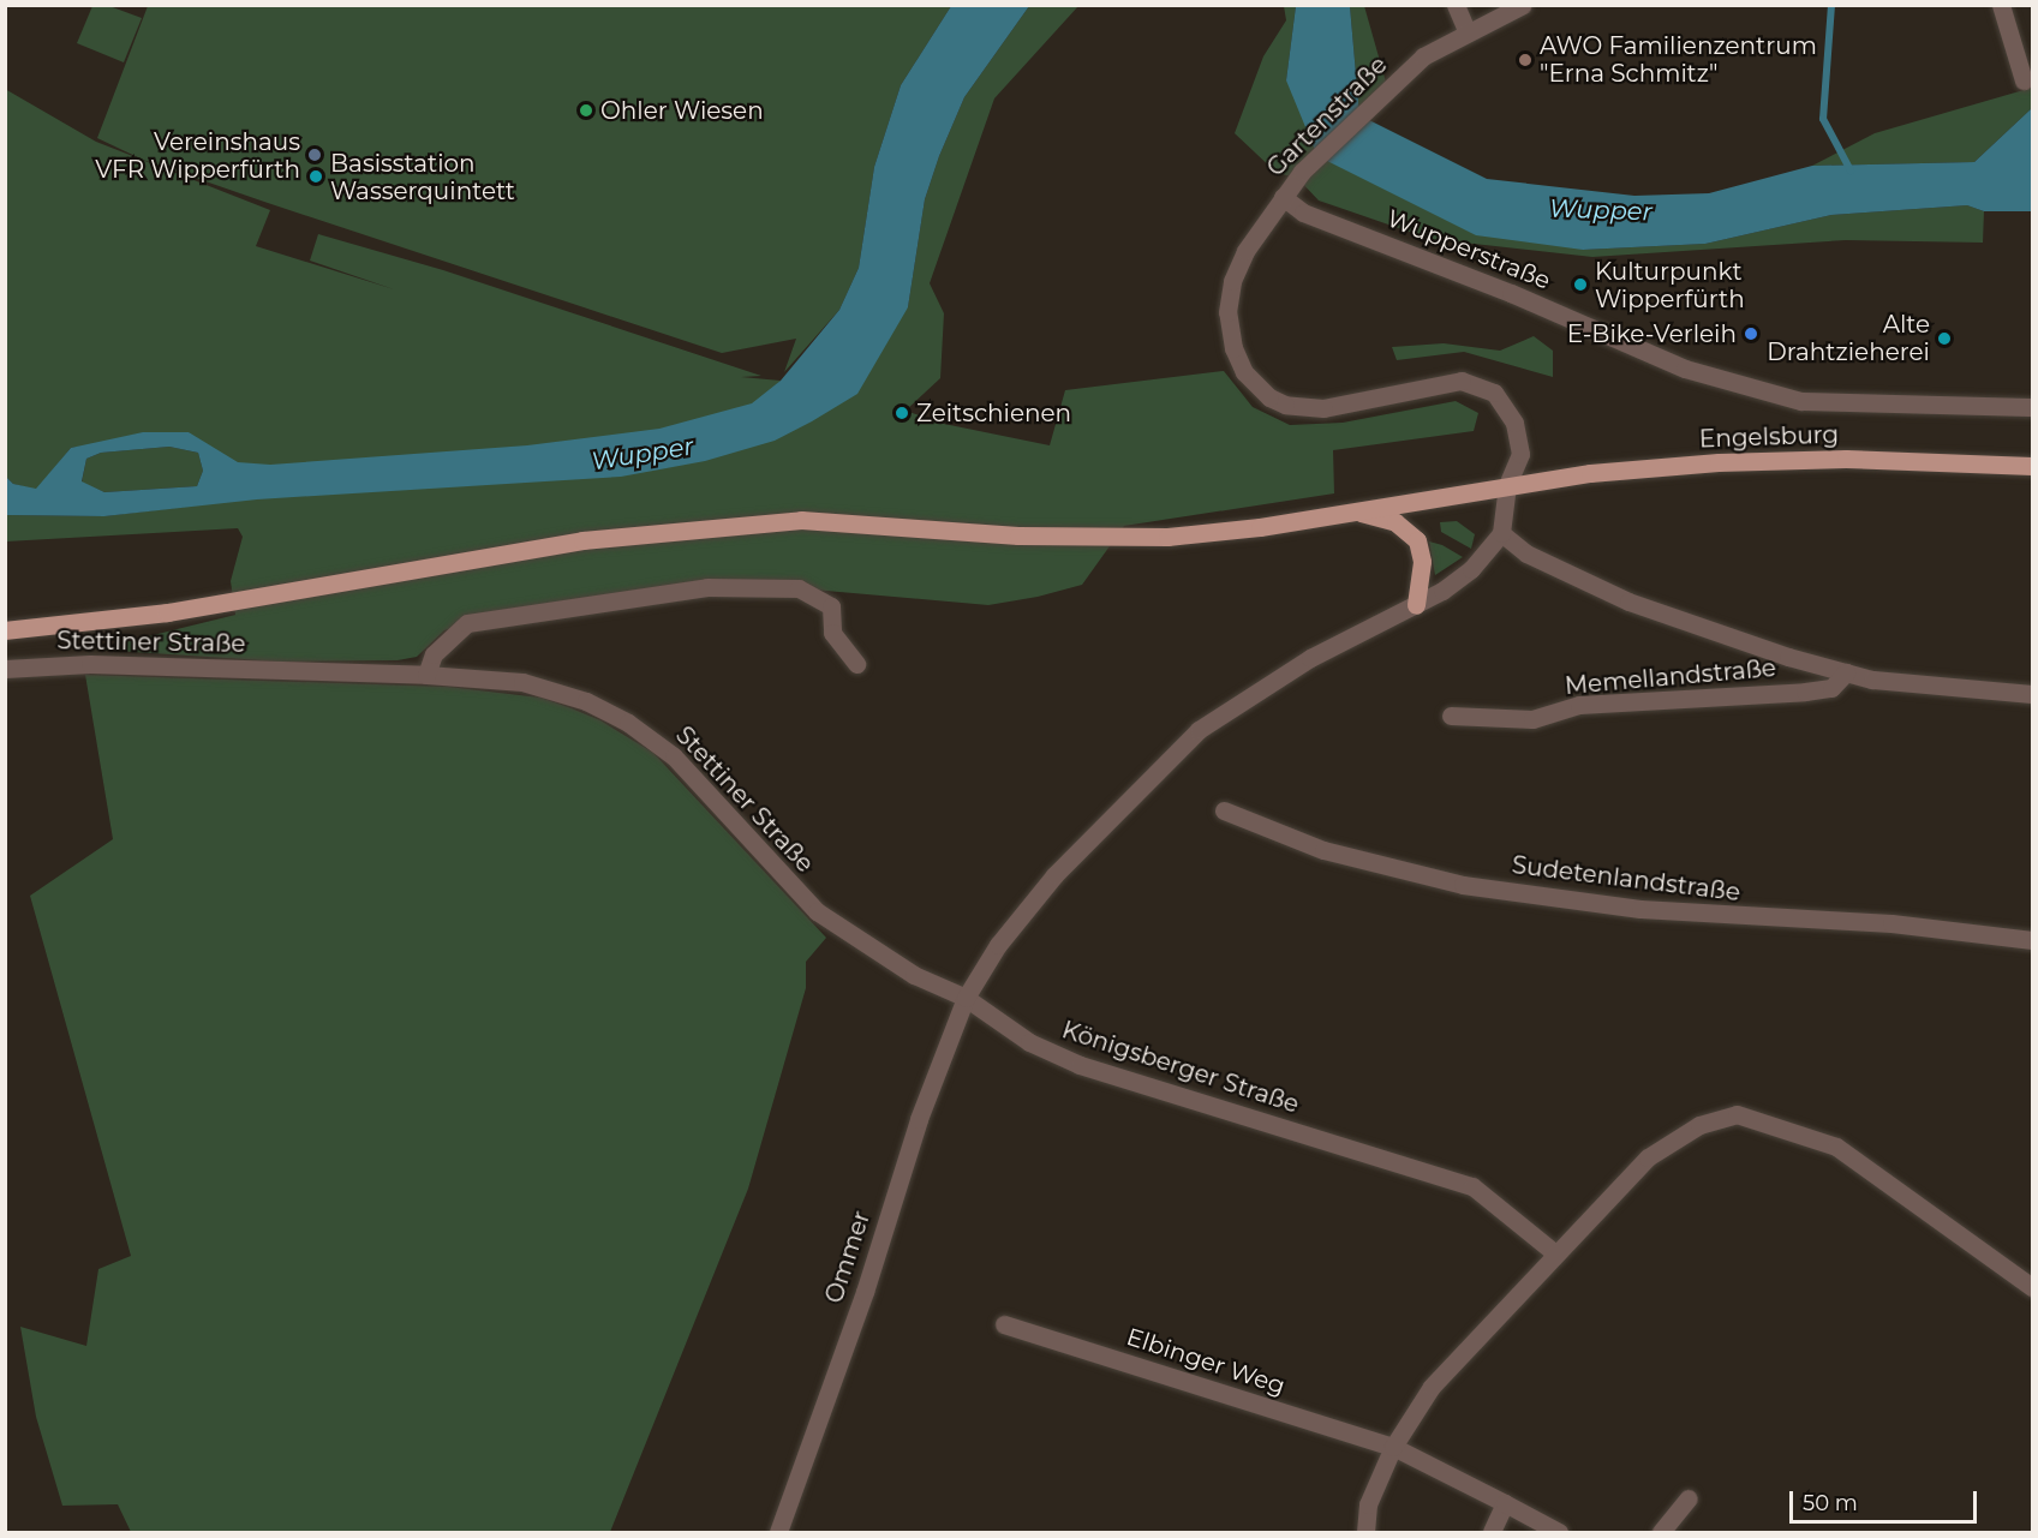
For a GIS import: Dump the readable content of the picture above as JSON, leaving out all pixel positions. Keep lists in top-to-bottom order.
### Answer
{
  "streets": {
    "main road": ["Engelsburg"],
    "street": [
      "Gartenstraße",
      "Wupperstraße",
      "Stettiner Straße",
      "Memellandstraße",
      "Sudetenlandstraße",
      "Königsberger Straße",
      "Ommer",
      "Elbinger Weg"
    ]
  },
  "crossings": [
    ["Gartenstraße", "Wupperstraße"],
    ["Gartenstraße", "Engelsburg"],
    ["Stettiner Straße", "Königsberger Straße"],
    ["Stettiner Straße", "Ommer"],
    ["Königsberger Straße", "Ommer"]
  ],
  "water": ["Wupper"],
  "places": [
    "AWO Familienzentrum \"Erna Schmitz\"",
    "Ohler Wiesen",
    "Vereinshaus VFR Wipperfürth",
    "Basisstation Wasserquintett",
    "Kulturpunkt Wipperfürth",
    "E-Bike-Verleih",
    "Alte Drahtzieherei",
    "Zeitschienen"
  ],
  "scale_bar": "50 m"
}
